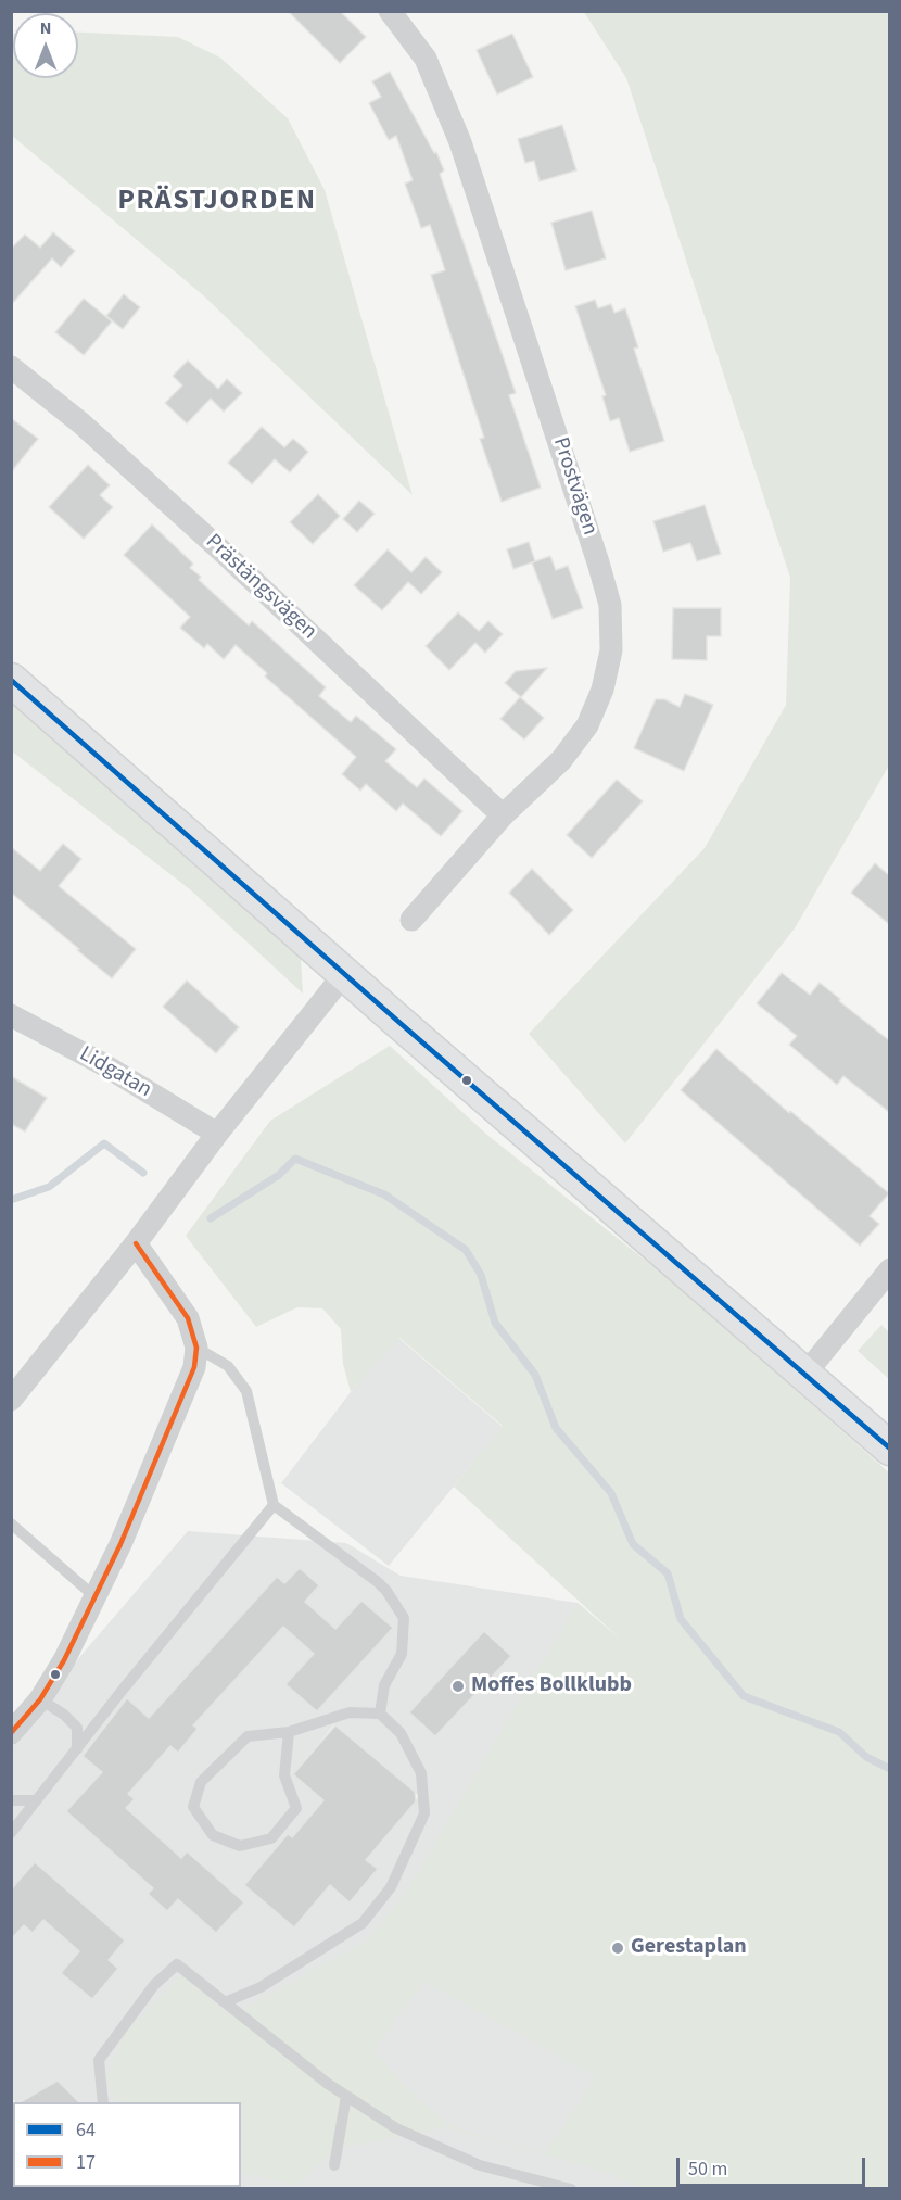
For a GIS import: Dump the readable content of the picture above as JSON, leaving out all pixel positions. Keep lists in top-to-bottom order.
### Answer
{
  "streets": {
    "street": ["Prostvägen", "Prästängsvägen", "Lidgatan"]
  },
  "crossings": [
    ["Prostvägen", "Prästängsvägen"]
  ],
  "districts": ["PRÄSTJORDEN"],
  "places": ["Moffes Bollklubb", "Gerestaplan"],
  "lines": ["transit line 64", "transit line 17"],
  "legend": ["64", "17"],
  "scale_bar": "50 m",
  "north": "top"
}
